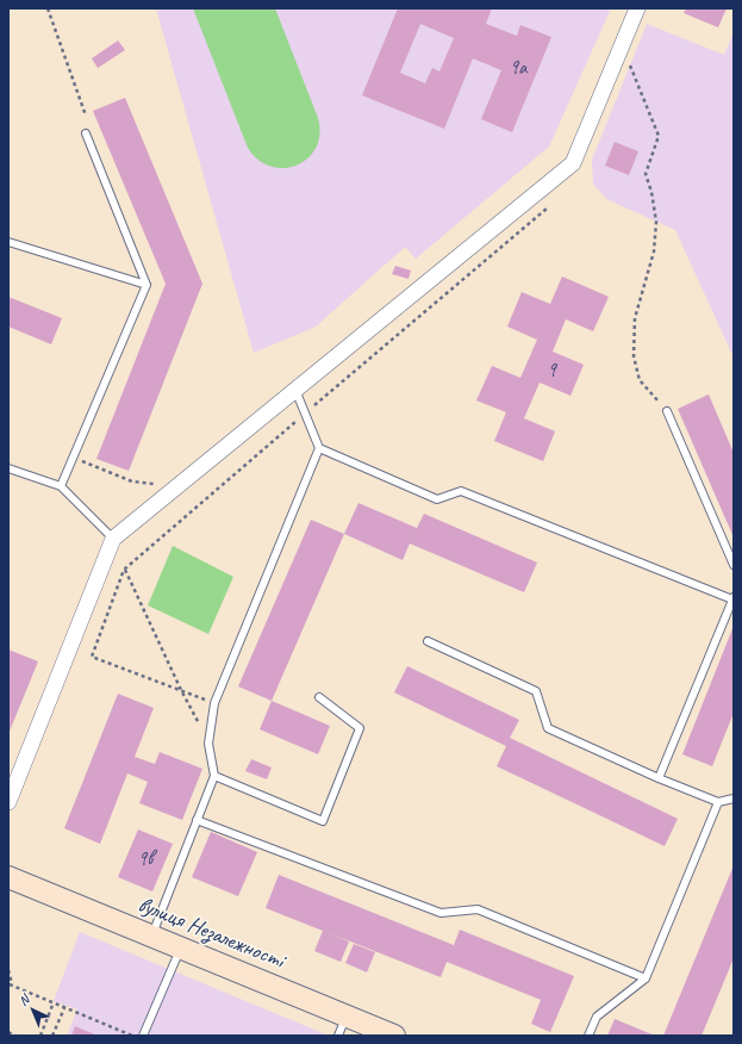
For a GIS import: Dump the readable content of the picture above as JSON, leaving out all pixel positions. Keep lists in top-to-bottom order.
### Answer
{
  "streets": {
    "main road": ["вулиця Незалежності"]
  },
  "house_numbers": ["9а", "9", "9в"],
  "north": "top left"
}
